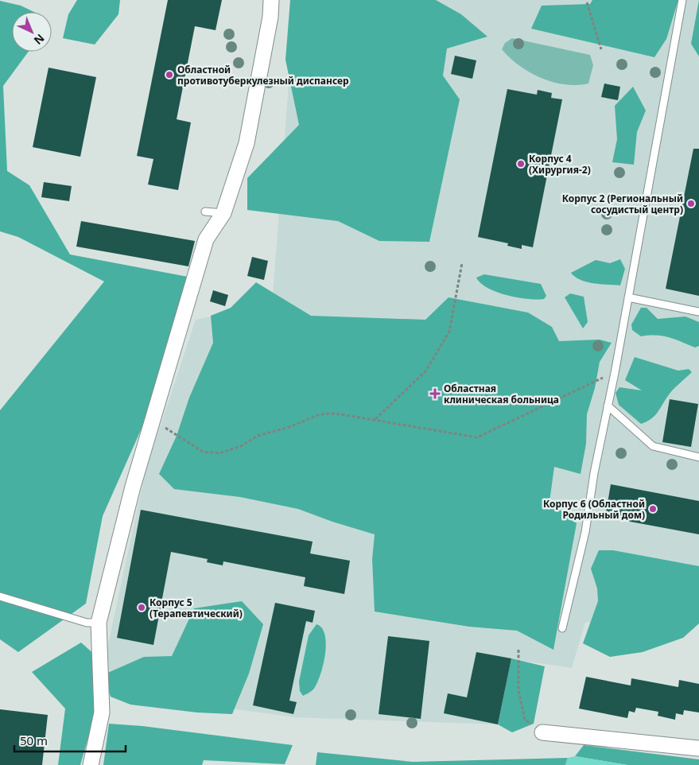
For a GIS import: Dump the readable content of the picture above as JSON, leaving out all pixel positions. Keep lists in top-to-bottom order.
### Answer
{
  "places": {
    "other": [
      "Областной противотуберкулезный диспансер",
      "Корпус 4 (Хирургия-2)",
      "Корпус 2 (Региональный сосудистый центр)",
      "Корпус 6 (Областной Родильный дом)",
      "Корпус 5 (Терапевтический)"
    ],
    "health": ["Областная клиническая больница"]
  },
  "scale_bar": "50 m",
  "north": "bottom right"
}
